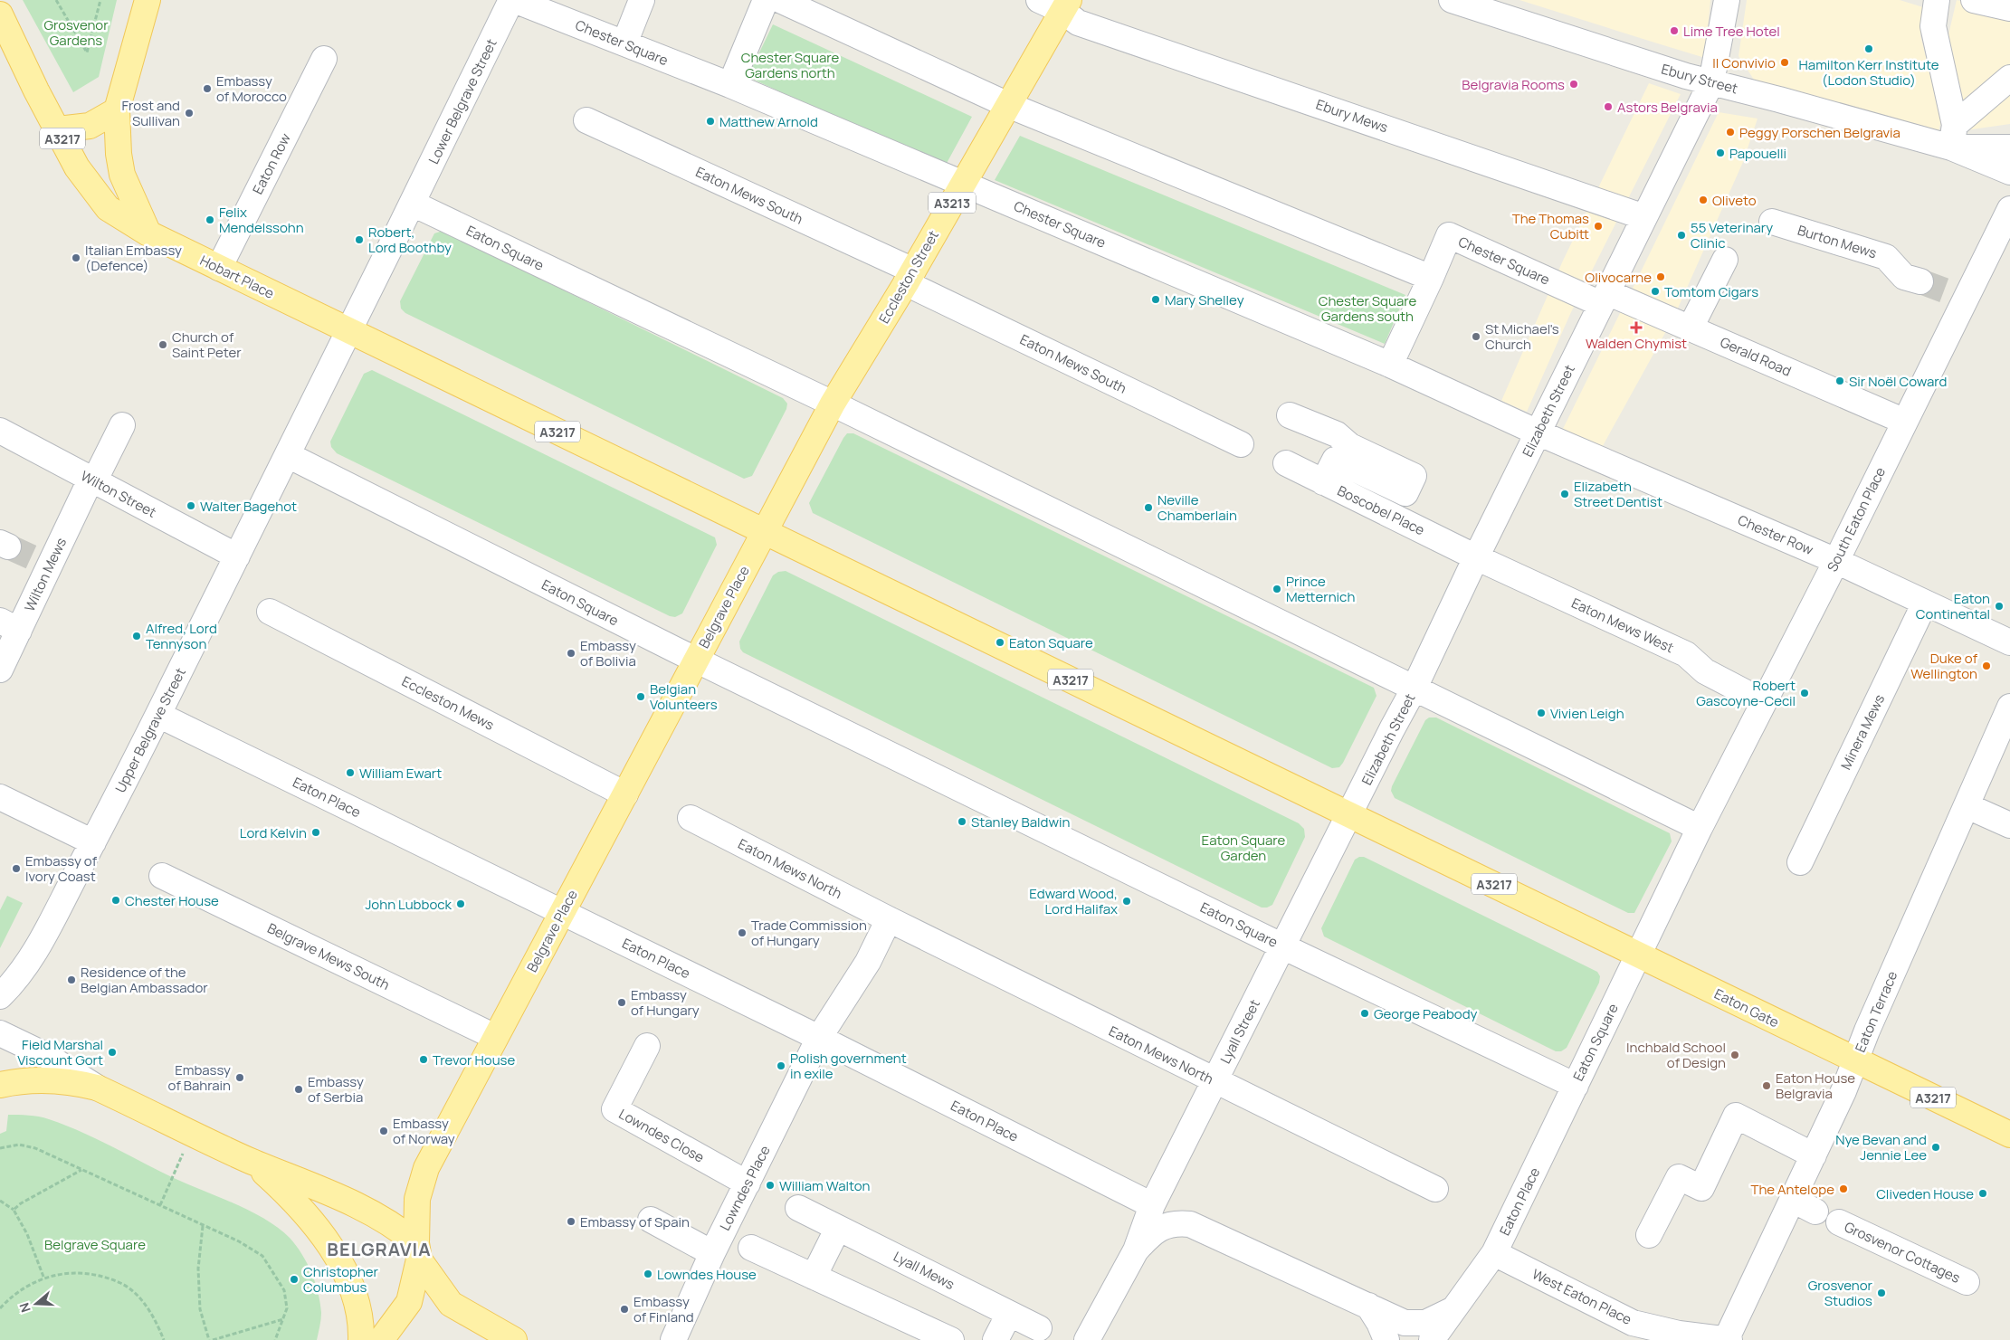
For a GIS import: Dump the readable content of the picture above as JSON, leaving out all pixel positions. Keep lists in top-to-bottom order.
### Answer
{
  "streets": {
    "main road": [
      "A3217",
      "A3213",
      "Hobart Place",
      "Eccleston Street",
      "Belgrave Place",
      "Eaton Gate"
    ],
    "street": [
      "Chester Square",
      "Ebury Street",
      "Lower Belgrave Street",
      "Ebury Mews",
      "Eaton Row",
      "Eaton Mews South",
      "Burton Mews",
      "Eaton Square",
      "Gerald Road",
      "Elizabeth Street",
      "Wilton Street",
      "Boscobel Place",
      "South Eaton Place",
      "Chester Row",
      "Wilton Mews",
      "Eaton Mews West",
      "Eccleston Mews",
      "Upper Belgrave Street",
      "Minera Mews",
      "Eaton Place",
      "Eaton Mews North",
      "Belgrave Mews South",
      "Eaton Terrace",
      "Lyall Street",
      "Lowndes Close",
      "Lowndes Place",
      "Grosvenor Cottages",
      "Lyall Mews",
      "West Eaton Place"
    ]
  },
  "crossings": [
    ["Chester Square", "Lower Belgrave Street"],
    ["Chester Square", "Eccleston Street"],
    ["Chester Square", "Gerald Road"],
    ["Chester Square", "Elizabeth Street"],
    ["Chester Square", "Chester Row"],
    ["Ebury Street", "Elizabeth Street"],
    ["Lower Belgrave Street", "Eaton Square"],
    ["Ebury Mews", "Eccleston Street"],
    ["Ebury Mews", "Elizabeth Street"],
    ["A3217", "Eaton Square"],
    ["A3217", "Hobart Place"],
    ["A3217", "Eccleston Street"],
    ["A3217", "Elizabeth Street"],
    ["A3217", "Belgrave Place"],
    ["A3217", "Eaton Gate"],
    ["A3217", "Eaton Terrace"],
    ["A3217", "Lyall Street"],
    ["Eaton Row", "Hobart Place"],
    ["Eaton Mews South", "Eccleston Street"],
    ["Eaton Square", "Eccleston Street"],
    ["Eaton Square", "Elizabeth Street"],
    ["Eaton Square", "South Eaton Place"],
    ["Eaton Square", "Belgrave Place"],
    ["Eaton Square", "Upper Belgrave Street"],
    ["Eaton Square", "Eaton Place"],
    ["Eaton Square", "Eaton Gate"],
    ["Eaton Square", "Lyall Street"],
    ["Eccleston Street", "Belgrave Place"],
    ["Gerald Road", "Elizabeth Street"],
    ["Gerald Road", "South Eaton Place"],
    ["Elizabeth Street", "Boscobel Place"],
    ["Elizabeth Street", "Chester Row"],
    ["Elizabeth Street", "Eaton Mews West"],
    ["Elizabeth Street", "Lyall Street"],
    ["Wilton Street", "Wilton Mews"],
    ["Wilton Street", "Upper Belgrave Street"],
    ["Boscobel Place", "Eaton Mews West"],
    ["South Eaton Place", "Chester Row"],
    ["South Eaton Place", "Eaton Mews West"],
    ["Chester Row", "Minera Mews"],
    ["Belgrave Place", "Eccleston Mews"],
    ["Belgrave Place", "Eaton Place"],
    ["Belgrave Place", "Belgrave Mews South"],
    ["Upper Belgrave Street", "Eaton Place"],
    ["Eaton Place", "Lyall Street"],
    ["Eaton Place", "Lowndes Place"],
    ["Eaton Place", "West Eaton Place"],
    ["Eaton Mews North", "Lyall Street"],
    ["Eaton Gate", "Eaton Terrace"],
    ["Eaton Terrace", "West Eaton Place"],
    ["Lowndes Close", "Lowndes Place"]
  ],
  "districts": ["BELGRAVIA"],
  "parks": [
    "Grosvenor Gardens",
    "Chester Square Gardens north",
    "Chester Square Gardens south",
    "Eaton Square Garden",
    "Belgrave Square"
  ],
  "places": {
    "other": [
      "Lime Tree Hotel",
      "Hamilton Kerr Institute (Lodon Studio)",
      "Il Convivio",
      "Belgravia Rooms",
      "Embassy of Morocco",
      "Astors Belgravia",
      "Frost and Sullivan",
      "Matthew Arnold",
      "Peggy Porschen Belgravia",
      "Papouelli",
      "Oliveto",
      "Felix Mendelssohn",
      "The Thomas Cubitt",
      "55 Veterinary Clinic",
      "Robert, Lord Boothby",
      "Italian Embassy (Defence)",
      "Olivocarne",
      "Tomtom Cigars",
      "Mary Shelley",
      "St Michael's Church",
      "Church of Saint Peter",
      "Sir Noël Coward",
      "Elizabeth Street Dentist",
      "Walter Bagehot",
      "Neville Chamberlain",
      "Prince Metternich",
      "Eaton Continental",
      "Alfred, Lord Tennyson",
      "Eaton Square",
      "Embassy of Bolivia",
      "Duke of Wellington",
      "Robert Gascoyne-Cecil",
      "Belgian Volunteers",
      "Vivien Leigh",
      "William Ewart",
      "Stanley Baldwin",
      "Lord Kelvin",
      "Embassy of Ivory Coast",
      "Chester House",
      "Edward Wood, Lord Halifax",
      "John Lubbock",
      "Trade Commission of Hungary",
      "Residence of the Belgian Ambassador",
      "Embassy of Hungary",
      "George Peabody",
      "Field Marshal Viscount Gort",
      "Inchbald School of Design",
      "Trevor House",
      "Polish government in exile",
      "Embassy of Bahrain",
      "Eaton House Belgravia",
      "Embassy of Serbia",
      "Embassy of Norway",
      "Nye Bevan and Jennie Lee",
      "William Walton",
      "The Antelope",
      "Cliveden House",
      "Embassy of Spain",
      "Lowndes House",
      "Christopher Columbus",
      "Grosvenor Studios",
      "Embassy of Finland"
    ],
    "health": ["Walden Chymist"]
  },
  "north": "left"
}
